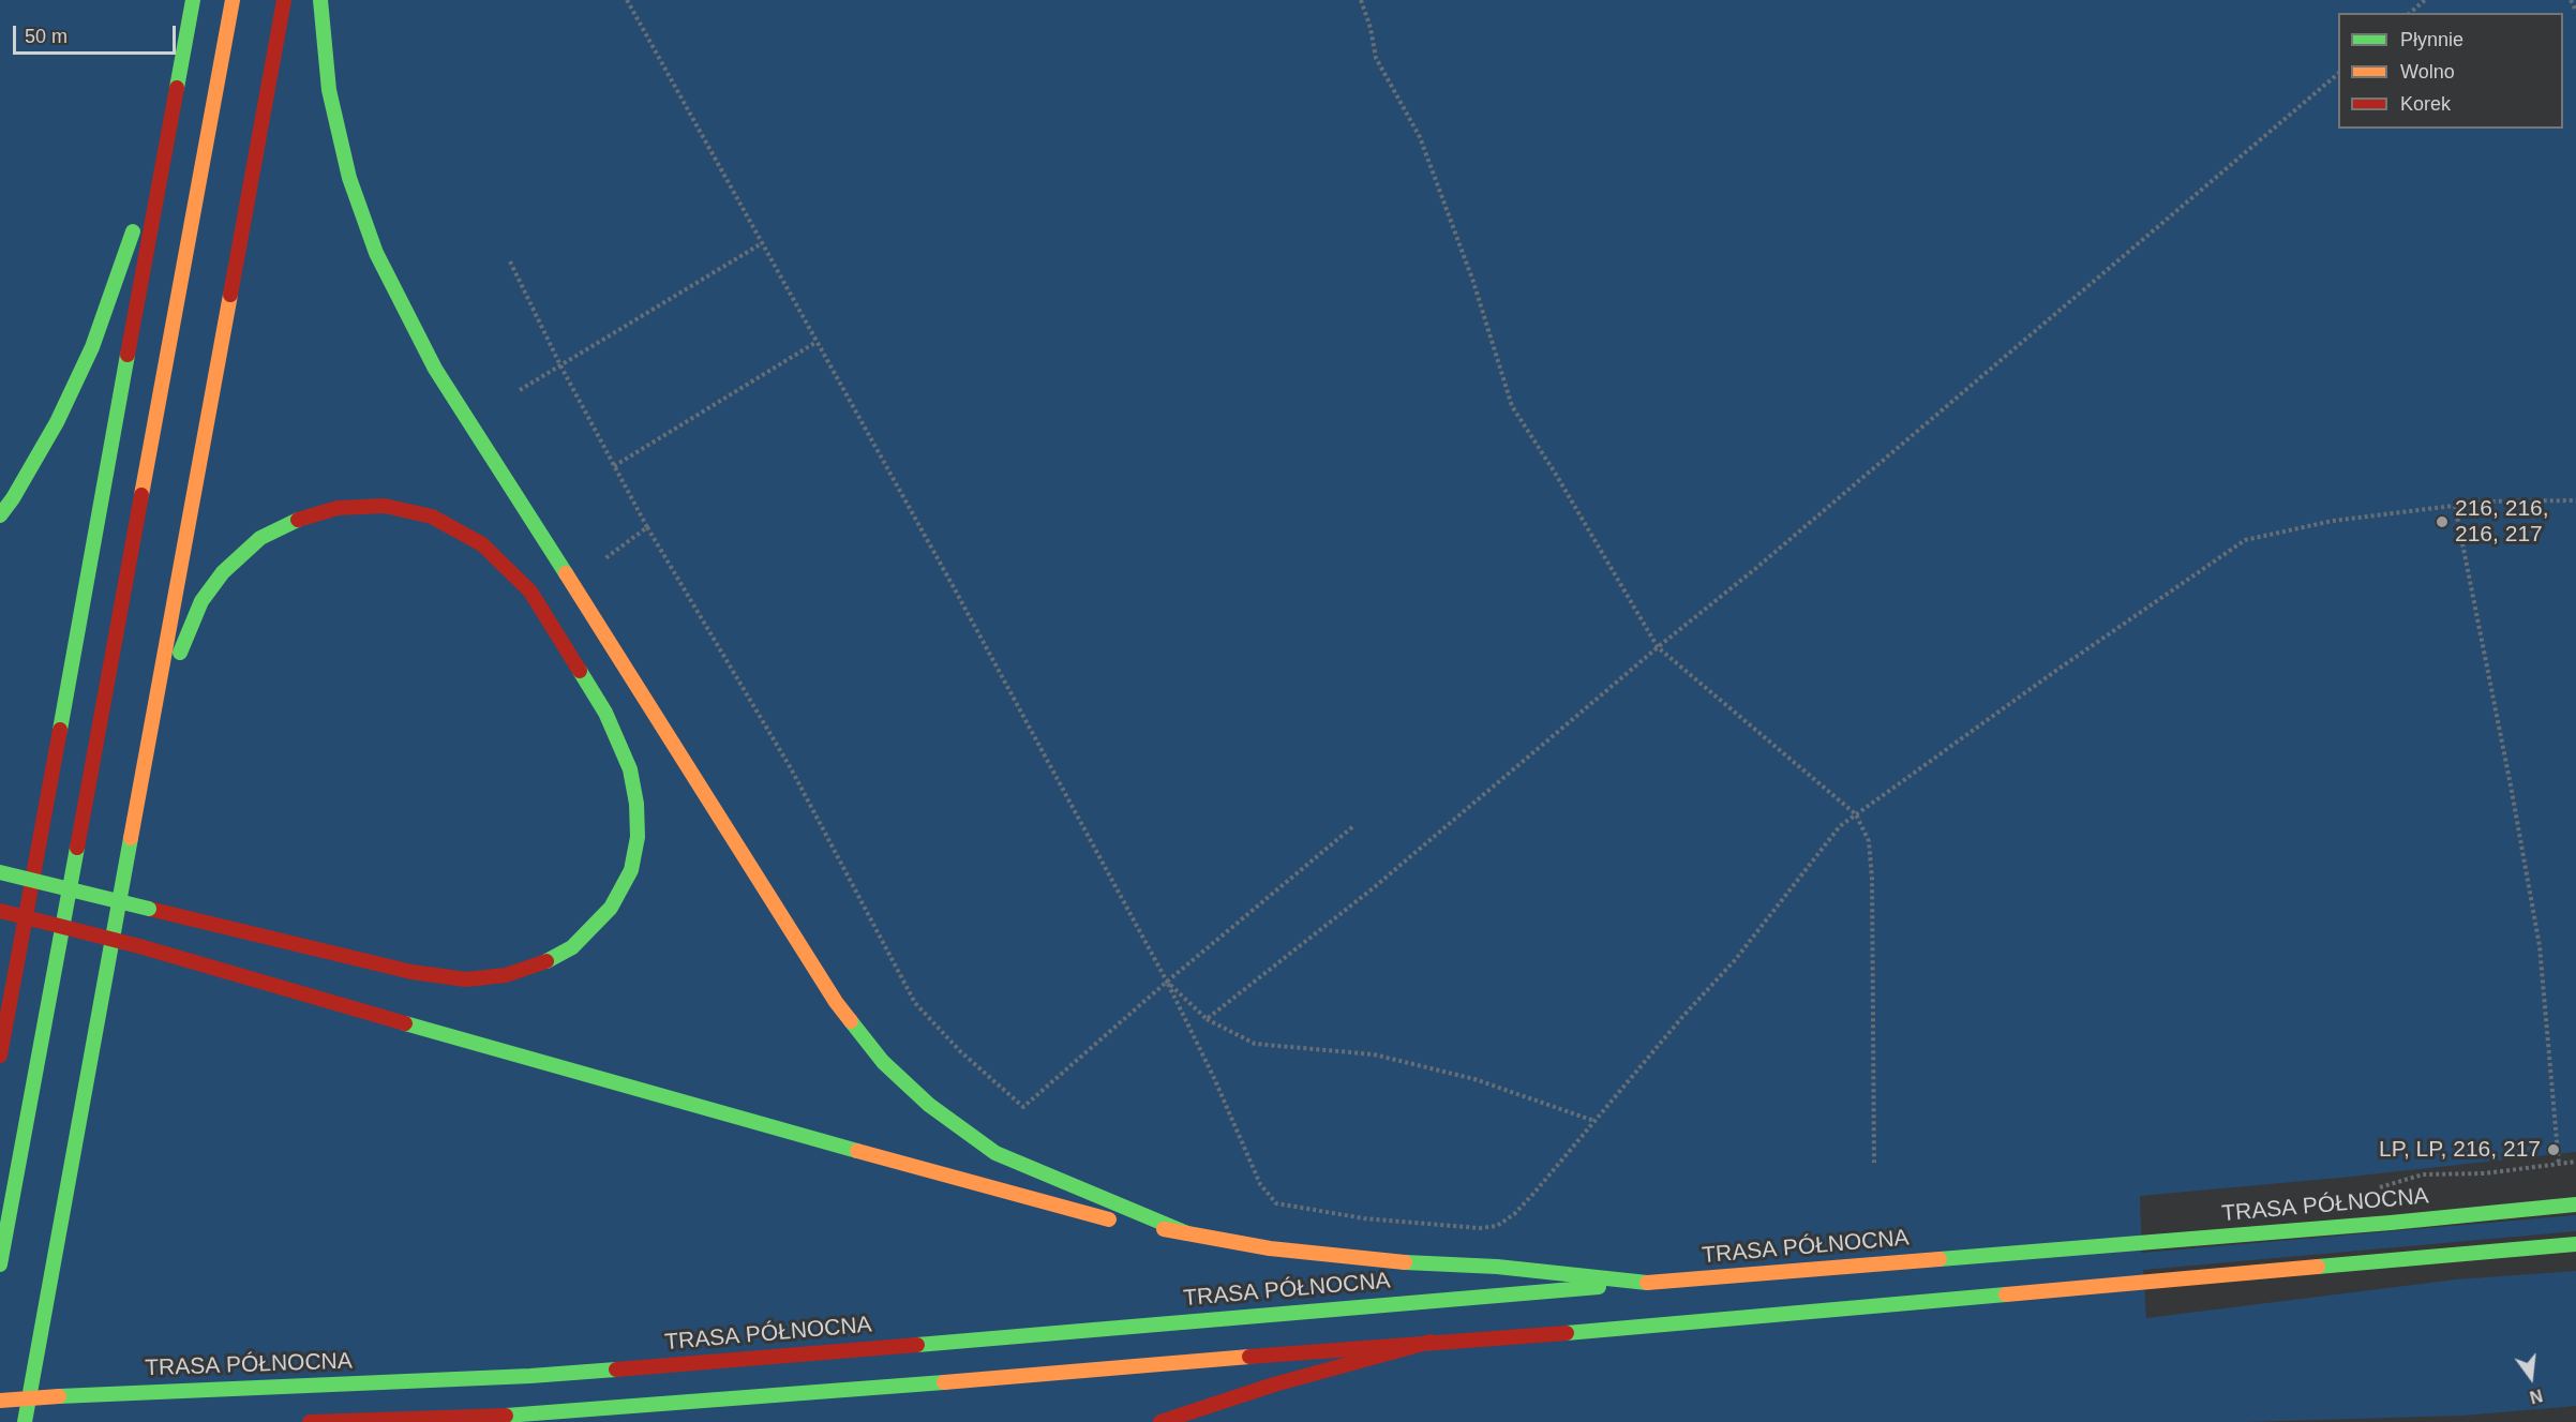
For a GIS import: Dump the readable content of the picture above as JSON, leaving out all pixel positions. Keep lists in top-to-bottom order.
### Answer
{
  "streets": {
    "main road": ["TRASA PÓŁNOCNA"]
  },
  "places": ["216, 216, 216, 217", "LP, LP, 216, 217"],
  "legend": ["Płynnie", "Wolno", "Korek"],
  "scale_bar": "50 m",
  "north": "bottom"
}
